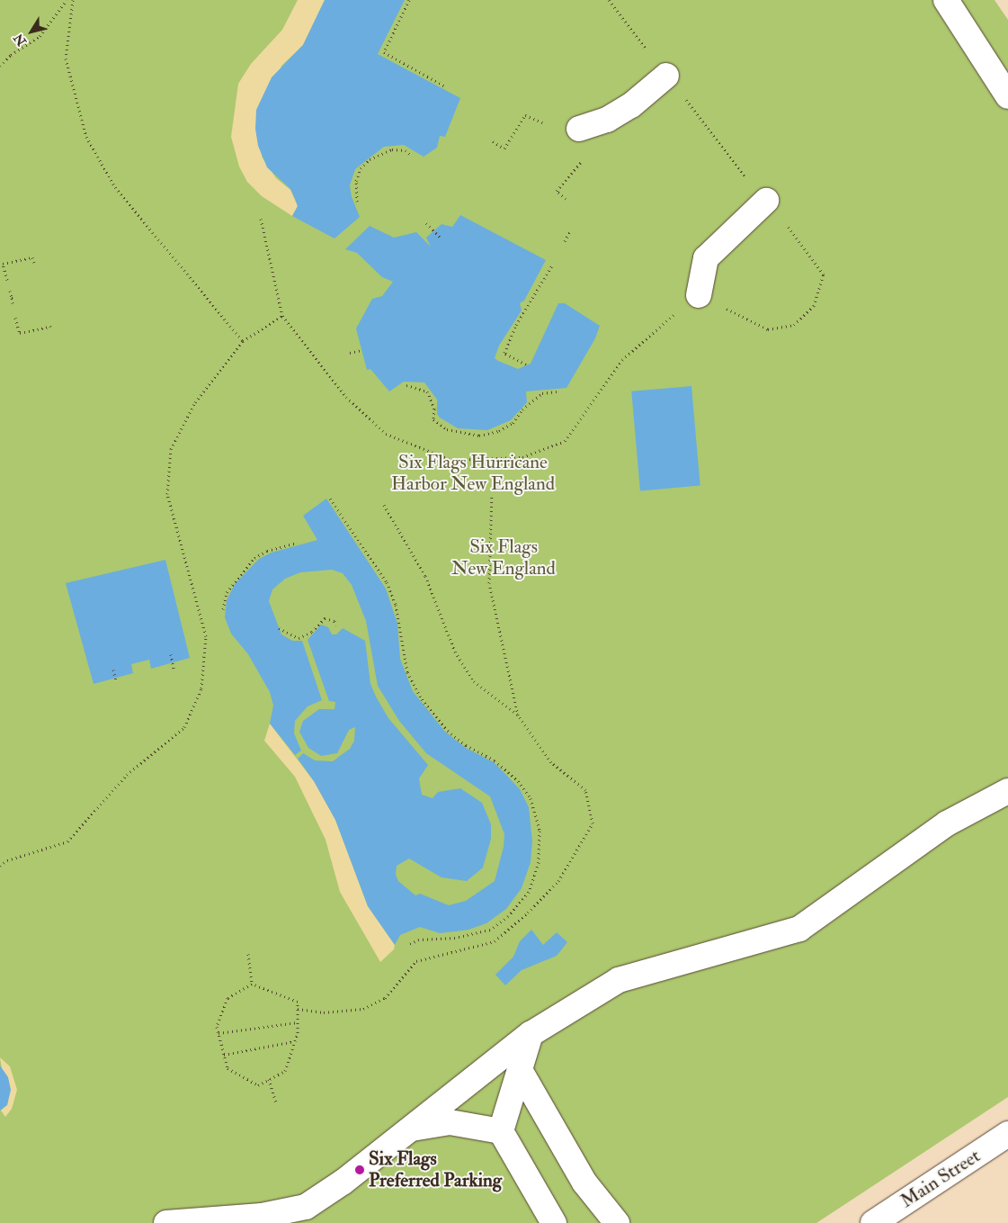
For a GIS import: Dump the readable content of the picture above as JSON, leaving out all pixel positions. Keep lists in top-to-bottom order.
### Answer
{
  "streets": {
    "main road": ["Main Street"]
  },
  "parks": ["Six Flags Hurricane Harbor New England", "Six Flags New England"],
  "places": ["Six Flags Preferred Parking"],
  "north": "bottom left"
}
